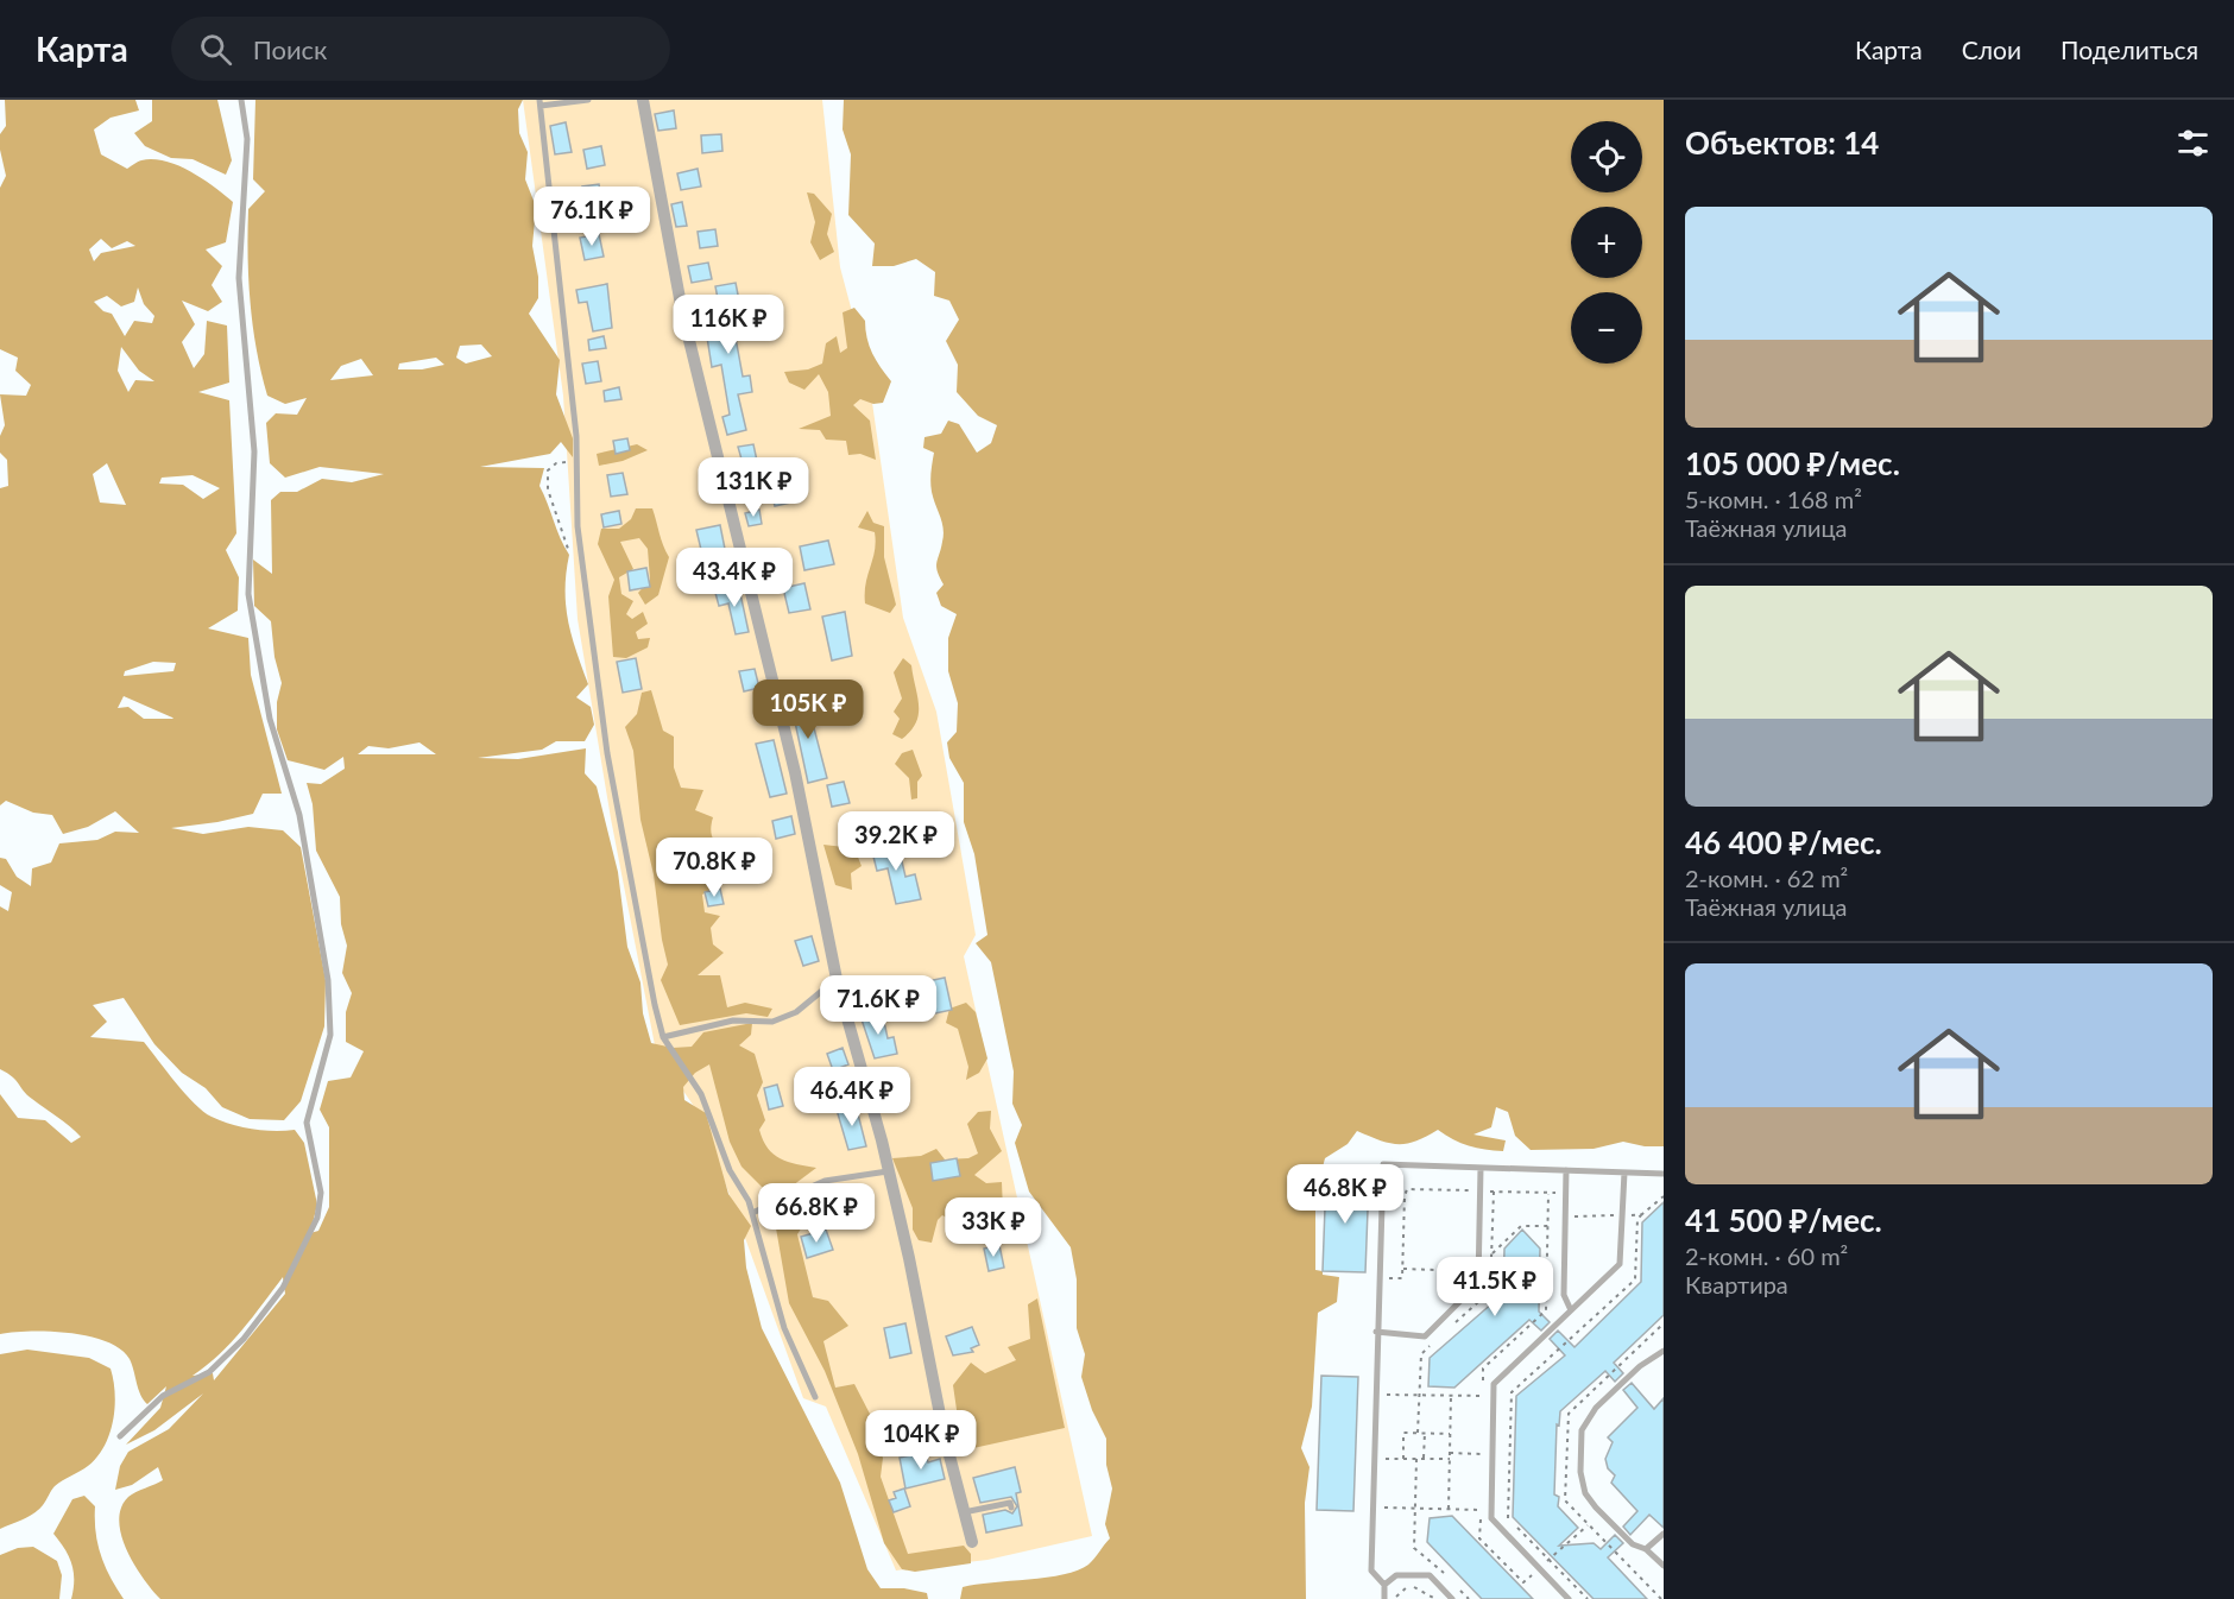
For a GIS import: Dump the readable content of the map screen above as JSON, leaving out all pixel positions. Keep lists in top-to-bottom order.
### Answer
{
  "page": {
    "header": "Карта",
    "search": "Поиск",
    "nav": ["Карта", "Слои", "Поделиться"],
    "heading": "Объектов: 14",
    "map_buttons": ["+", "−"],
    "list": [
      {
        "name": "105 000 ₽/мес.",
        "note": "5-комн. · 168 m² · Таёжная улица"
      },
      {
        "name": "46 400 ₽/мес.",
        "note": "2-комн. · 62 m² · Таёжная улица"
      },
      {
        "name": "41 500 ₽/мес.",
        "note": "2-комн. · 60 m² · Квартира"
      }
    ],
    "price": [
      "76.1K ₽",
      "116K ₽",
      "131K ₽",
      "43.4K ₽",
      "105K ₽",
      "39.2K ₽",
      "70.8K ₽",
      "71.6K ₽",
      "46.4K ₽",
      "46.8K ₽",
      "66.8K ₽",
      "33K ₽",
      "41.5K ₽",
      "104K ₽"
    ]
  }
}
